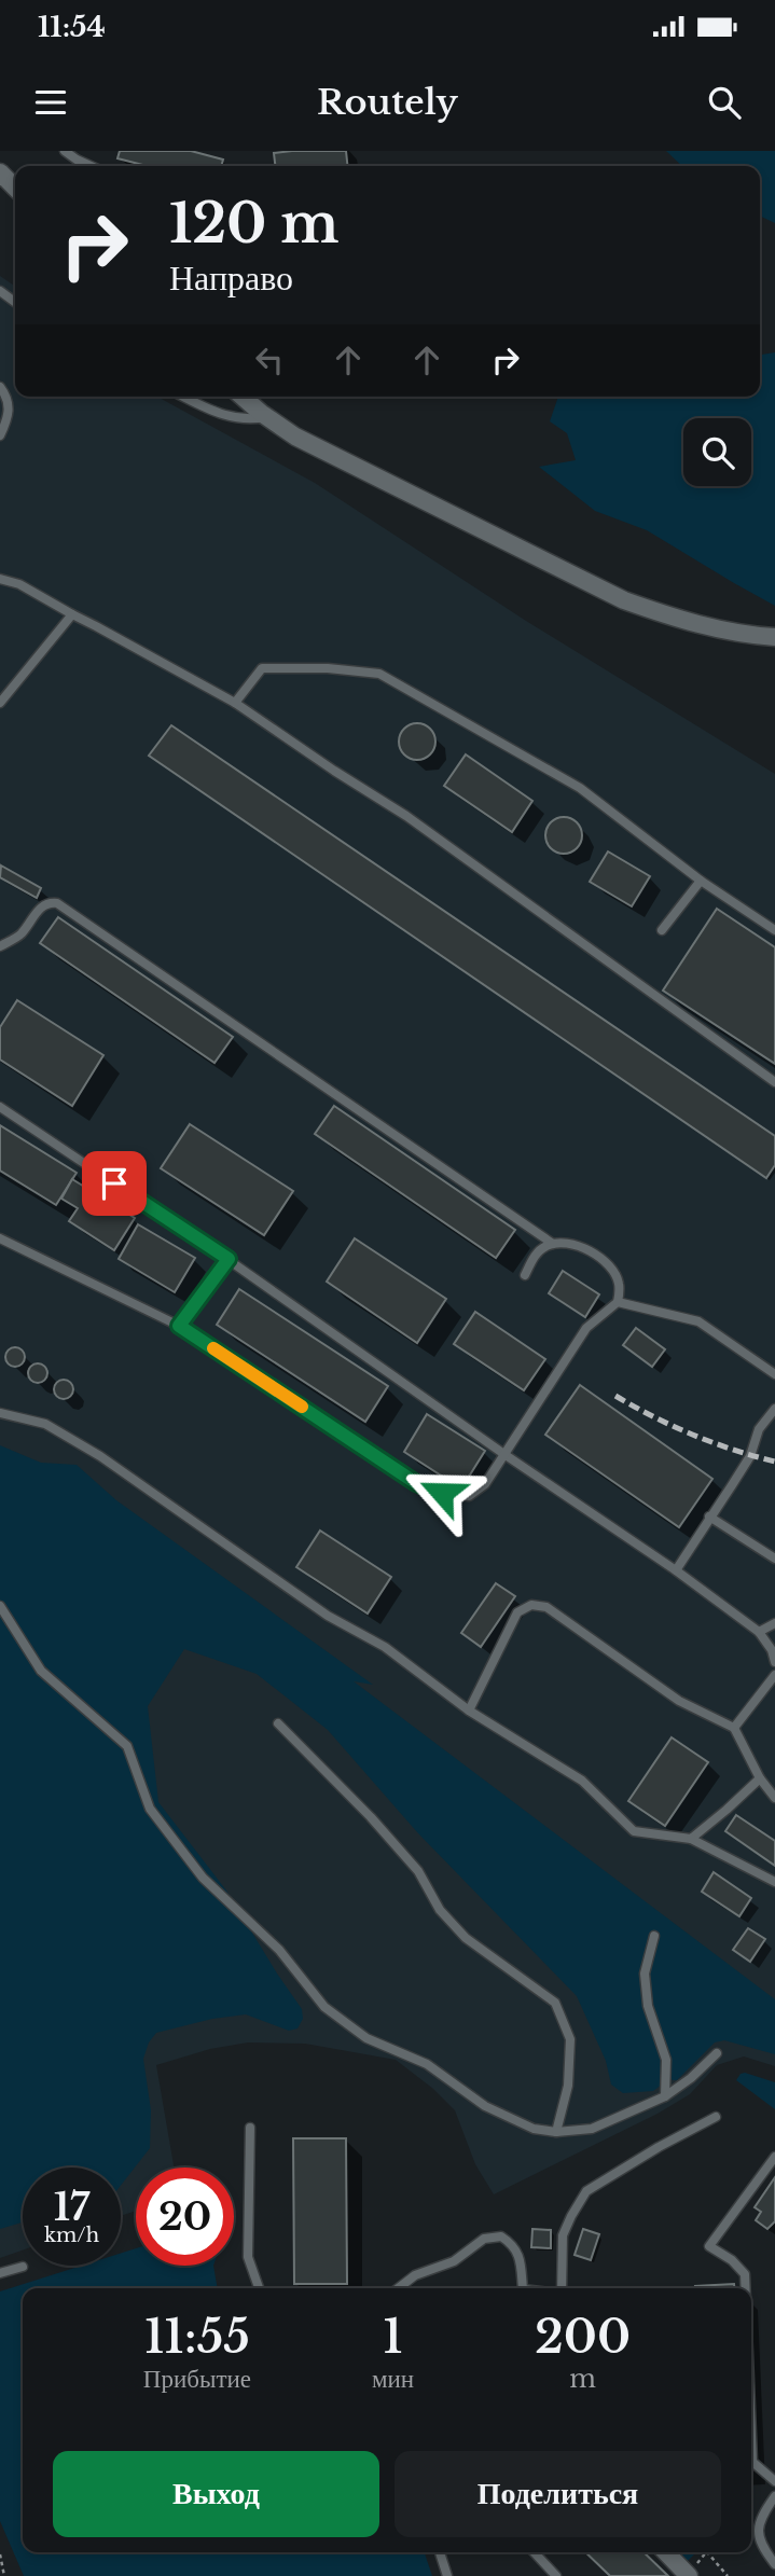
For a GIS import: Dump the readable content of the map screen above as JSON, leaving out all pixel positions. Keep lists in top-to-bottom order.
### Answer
{
  "page": {
    "status": "11:54",
    "header": "Routely",
    "turn": ["120 m", "Направо"],
    "speed": "17 km/h",
    "limit": "20",
    "eta": [
      "11:55",
      "Прибытие",
      "1",
      "мин",
      "200",
      "m"
    ],
    "buttons": ["Выход", "Поделиться"]
  }
}
